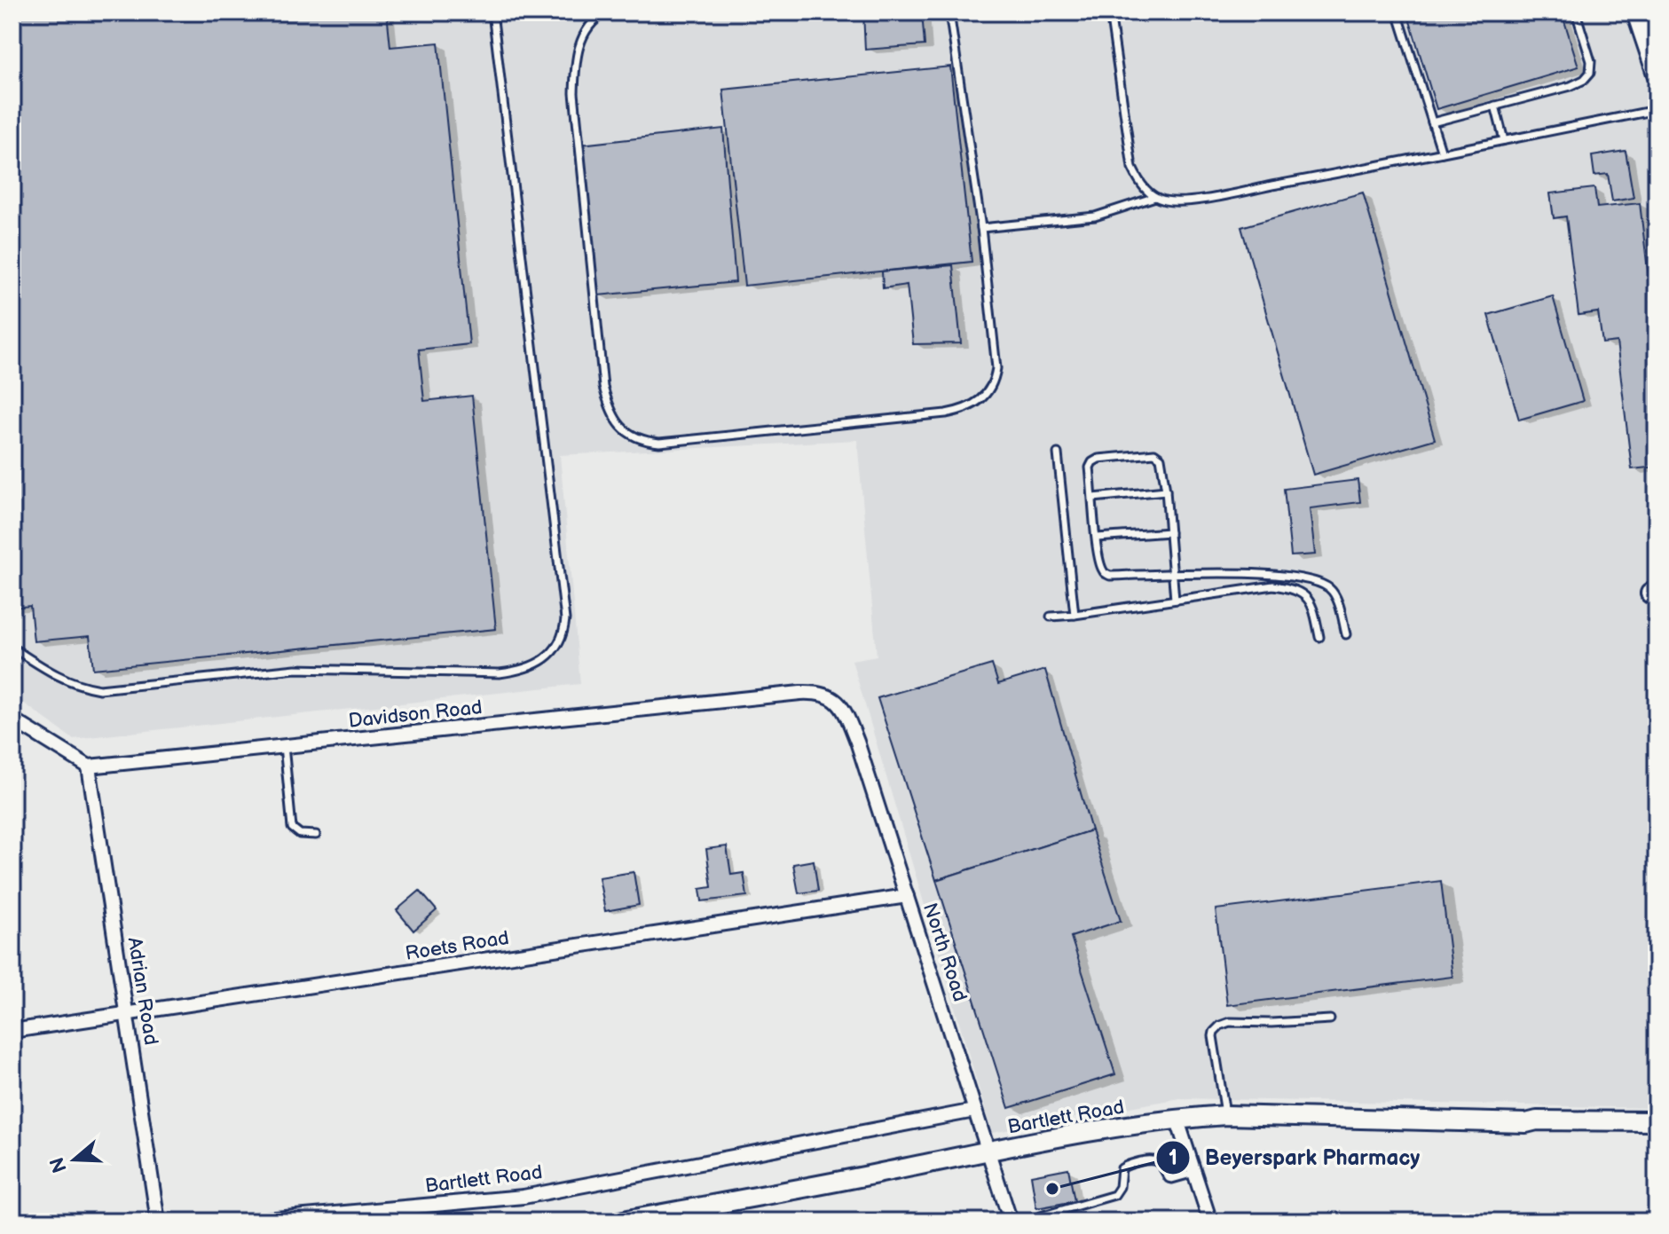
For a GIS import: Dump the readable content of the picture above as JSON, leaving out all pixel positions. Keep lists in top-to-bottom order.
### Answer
{
  "streets": {
    "street": [
      "Davidson Road",
      "Roets Road",
      "North Road",
      "Adrian Road",
      "Bartlett Road"
    ]
  },
  "crossings": [
    ["Davidson Road", "North Road"],
    ["Davidson Road", "Adrian Road"],
    ["Roets Road", "North Road"],
    ["Roets Road", "Adrian Road"],
    ["North Road", "Bartlett Road"]
  ],
  "places": ["Beyerspark Pharmacy"],
  "north": "left"
}
